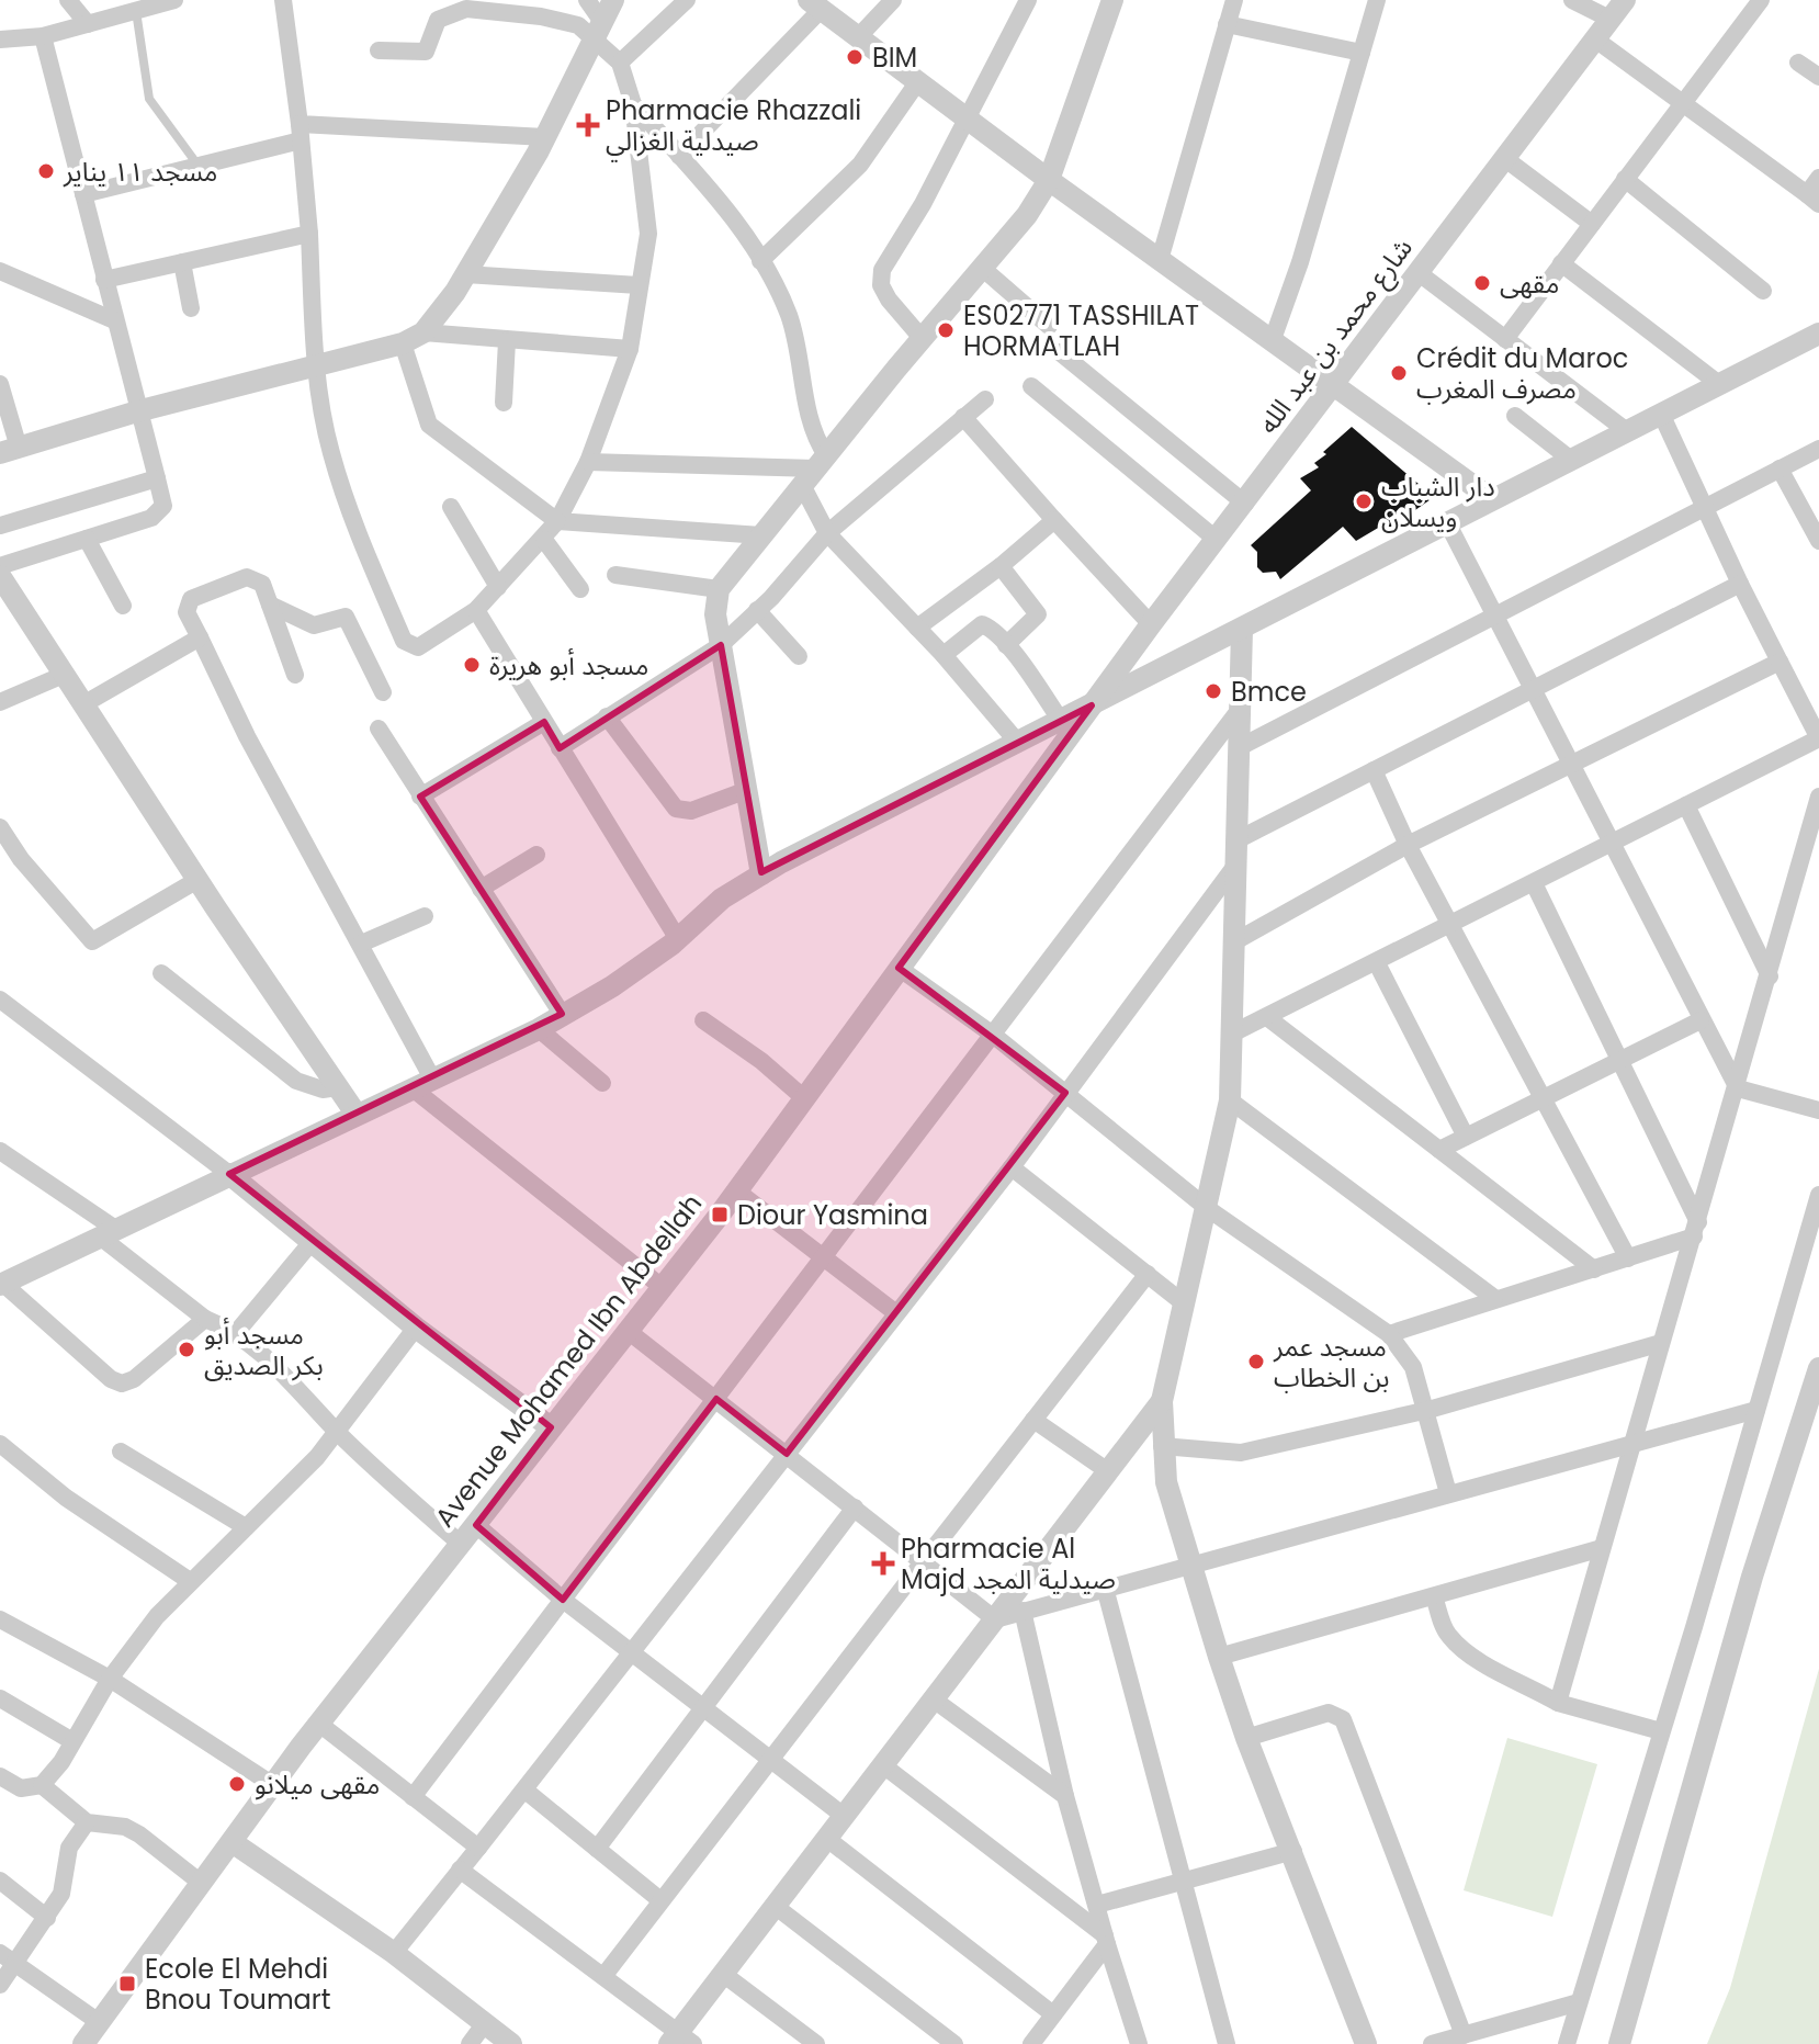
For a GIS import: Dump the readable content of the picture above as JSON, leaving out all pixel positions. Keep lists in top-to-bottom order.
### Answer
{
  "streets": {
    "street": ["شارع محمد بن عبد الله", "Avenue Mohamed Ibn Abdellah"]
  },
  "crossings": [
    ["شارع محمد بن عبد الله", "Avenue Mohamed Ibn Abdellah"]
  ],
  "places": {
    "other": [
      "BIM",
      "مسجد ١١ يناير",
      "مقهى",
      "ES02771 TASSHILAT HORMATLAH",
      "Crédit du Maroc مصرف المغرب",
      "دار الشباب ويسلان",
      "مسجد أبو هريرة",
      "Bmce",
      "مسجد أبو بكر الصديق",
      "مسجد عمر بن الخطاب",
      "مقهى ميلانو"
    ],
    "health": ["Pharmacie Rhazzali صيدلية الغزالي", "Pharmacie Al Majd صيدلية المجد"],
    "transit": ["Diour Yasmina", "Ecole El Mehdi Bnou Toumart"]
  }
}
